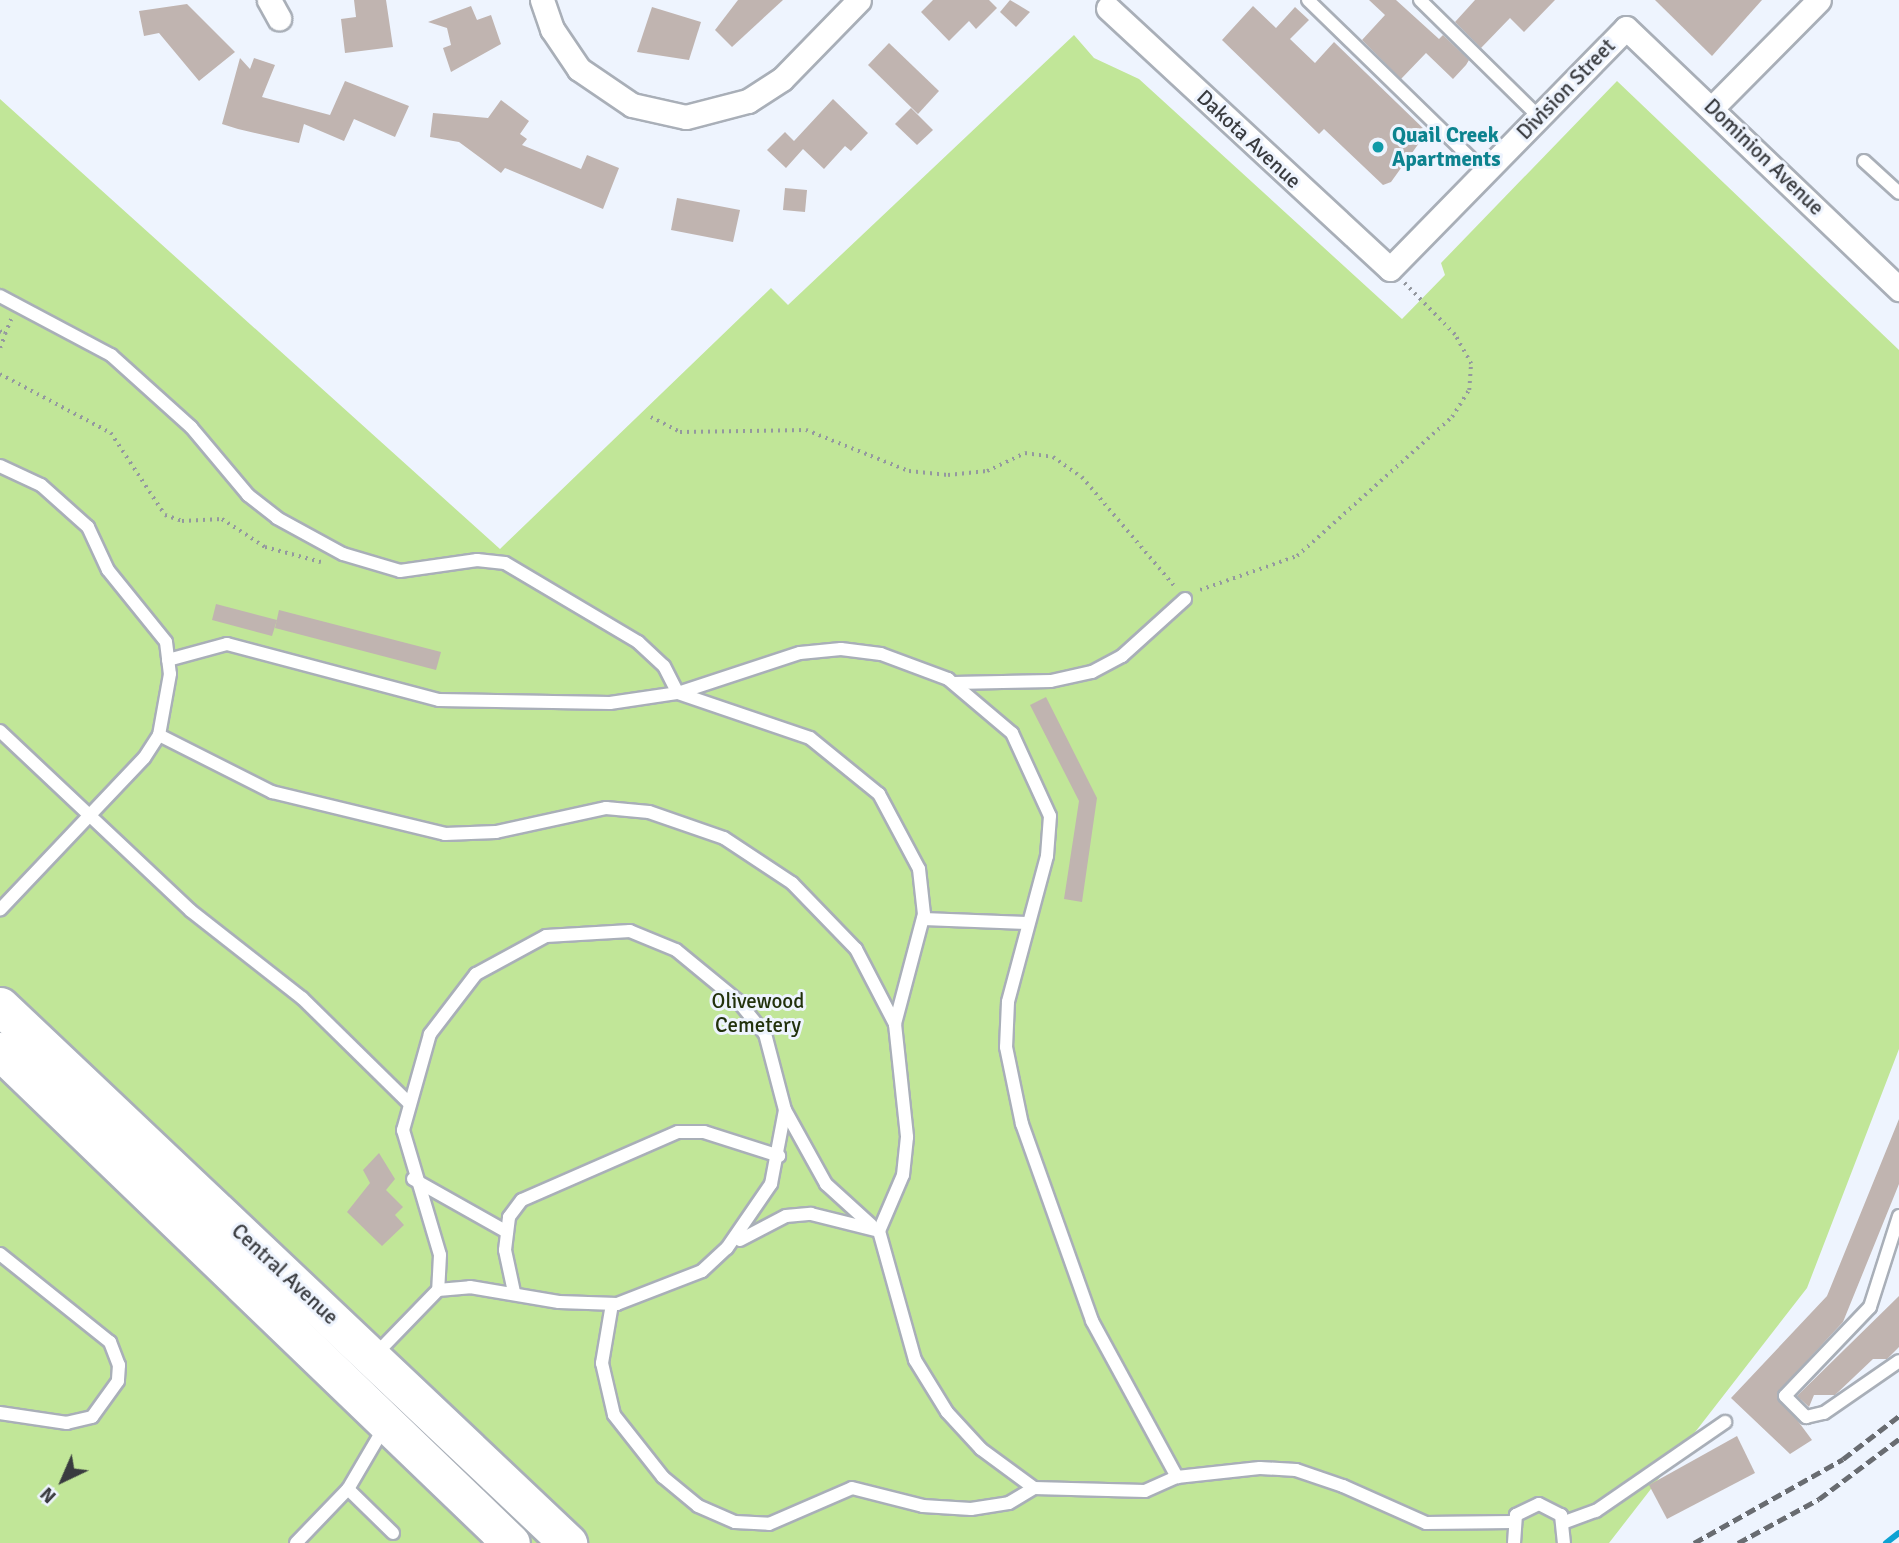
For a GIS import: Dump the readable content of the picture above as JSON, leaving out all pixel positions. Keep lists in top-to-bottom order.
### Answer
{
  "streets": {
    "main road": ["Central Avenue"],
    "street": ["Division Street", "Dakota Avenue", "Dominion Avenue"]
  },
  "crossings": [
    ["Division Street", "Dakota Avenue"],
    ["Division Street", "Dominion Avenue"]
  ],
  "parks": ["Olivewood Cemetery"],
  "places": ["Quail Creek Apartments"],
  "north": "bottom left"
}
